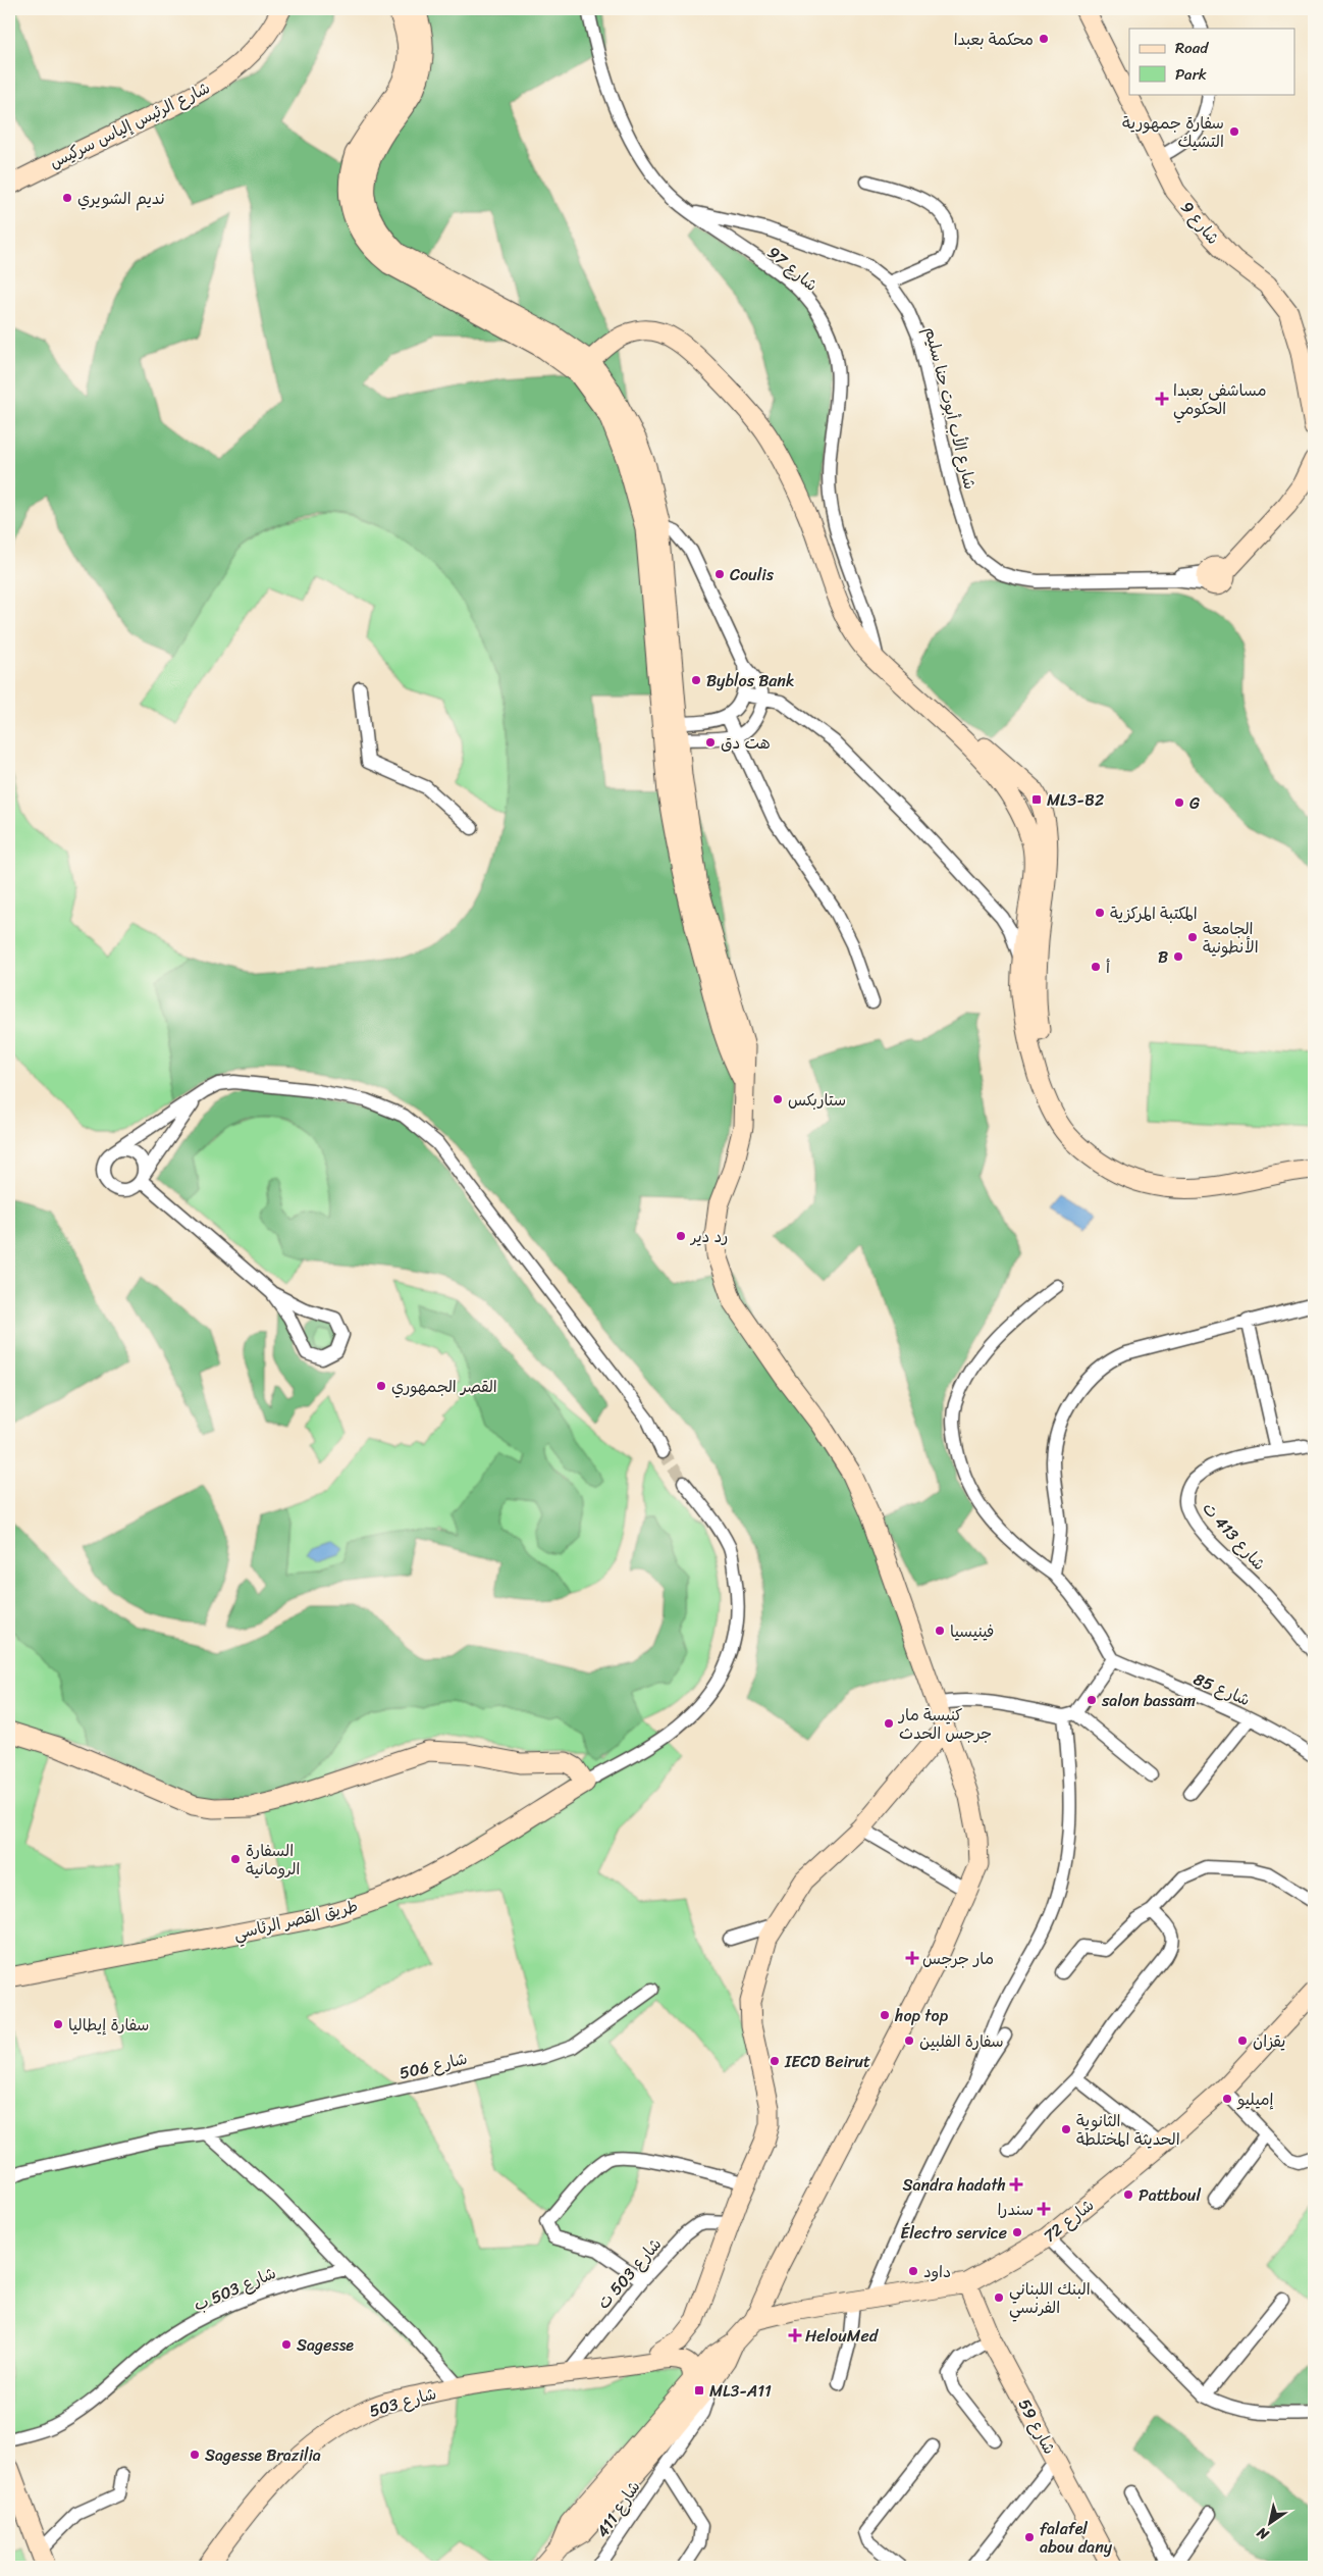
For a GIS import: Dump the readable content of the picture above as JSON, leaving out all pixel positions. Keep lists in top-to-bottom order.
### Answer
{
  "streets": {
    "street": [
      "شارع الرئيس إلياس سركيس",
      "شارع 9",
      "شارع 97",
      "شارع الأب أبوت حنا سليم",
      "شارع 413 ت",
      "شارع 85",
      "طريق القصر الرئاسي",
      "شارع 506",
      "شارع 72",
      "شارع 503 ت",
      "شارع 503 ب",
      "شارع 503",
      "شارع 59",
      "شارع 411"
    ]
  },
  "crossings": [
    ["شارع 97", "شارع الأب أبوت حنا سليم"],
    ["شارع 72", "شارع 59"],
    ["شارع 503 ت", "شارع 503"]
  ],
  "places": {
    "other": [
      "محكمة بعبدا",
      "سفارة جمهورية التشيك",
      "نديم الشويري",
      "Coulis",
      "Byblos Bank",
      "هت دق",
      "G",
      "المكتبة المركزية",
      "الجامعة الأنطونية",
      "B",
      "أ",
      "ستاربكس",
      "رد دير",
      "القصر الجمهوري",
      "فينيسيا",
      "salon bassam",
      "كنيسة مار جرجس الحدث",
      "السفارة الرومانية",
      "hop top",
      "سفارة إيطاليا",
      "سفارة الفلبين",
      "يقزان",
      "IECD Beirut",
      "إميليو",
      "الثانوية الحديثة المختلطة",
      "Pattboul",
      "Électro service",
      "داود",
      "البنك اللبناني الفرنسي",
      "Sagesse",
      "Sagesse Brazilia",
      "falafel abou dany"
    ],
    "health": [
      "مساشفى بعبدا الحكومي",
      "مار جرجس",
      "Sandra hadath",
      "سندرا",
      "HelouMed"
    ],
    "transit": ["ML3-B2", "ML3-A11"]
  },
  "legend": ["Road", "Park"],
  "north": "bottom left"
}
